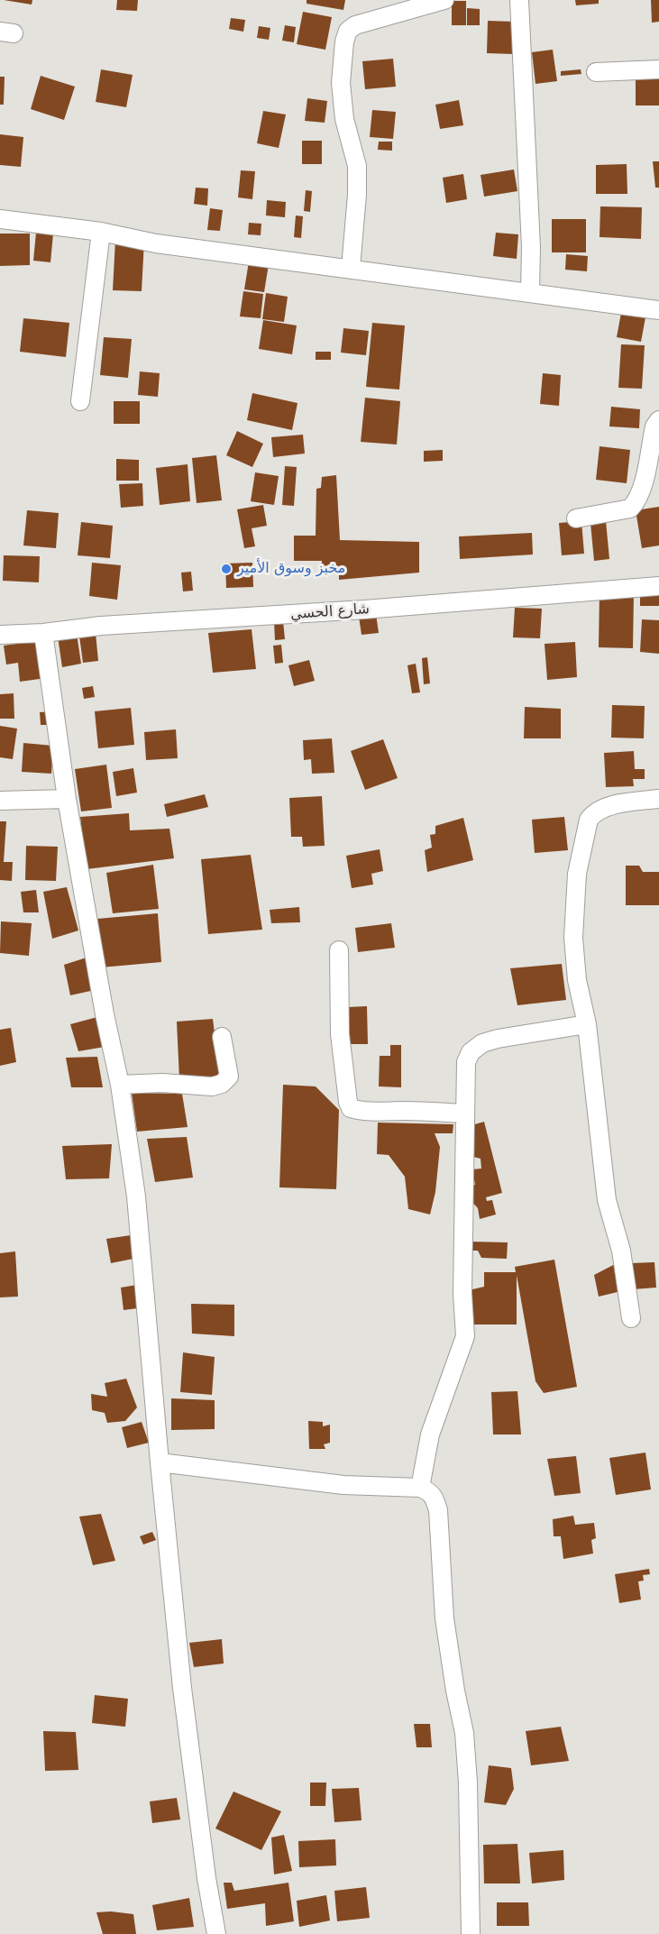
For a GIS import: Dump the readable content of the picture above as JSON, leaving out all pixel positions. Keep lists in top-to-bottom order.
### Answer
{
  "streets": {
    "street": ["شارع الحسي"]
  },
  "places": ["مخبز وسوق الأمير"]
}
